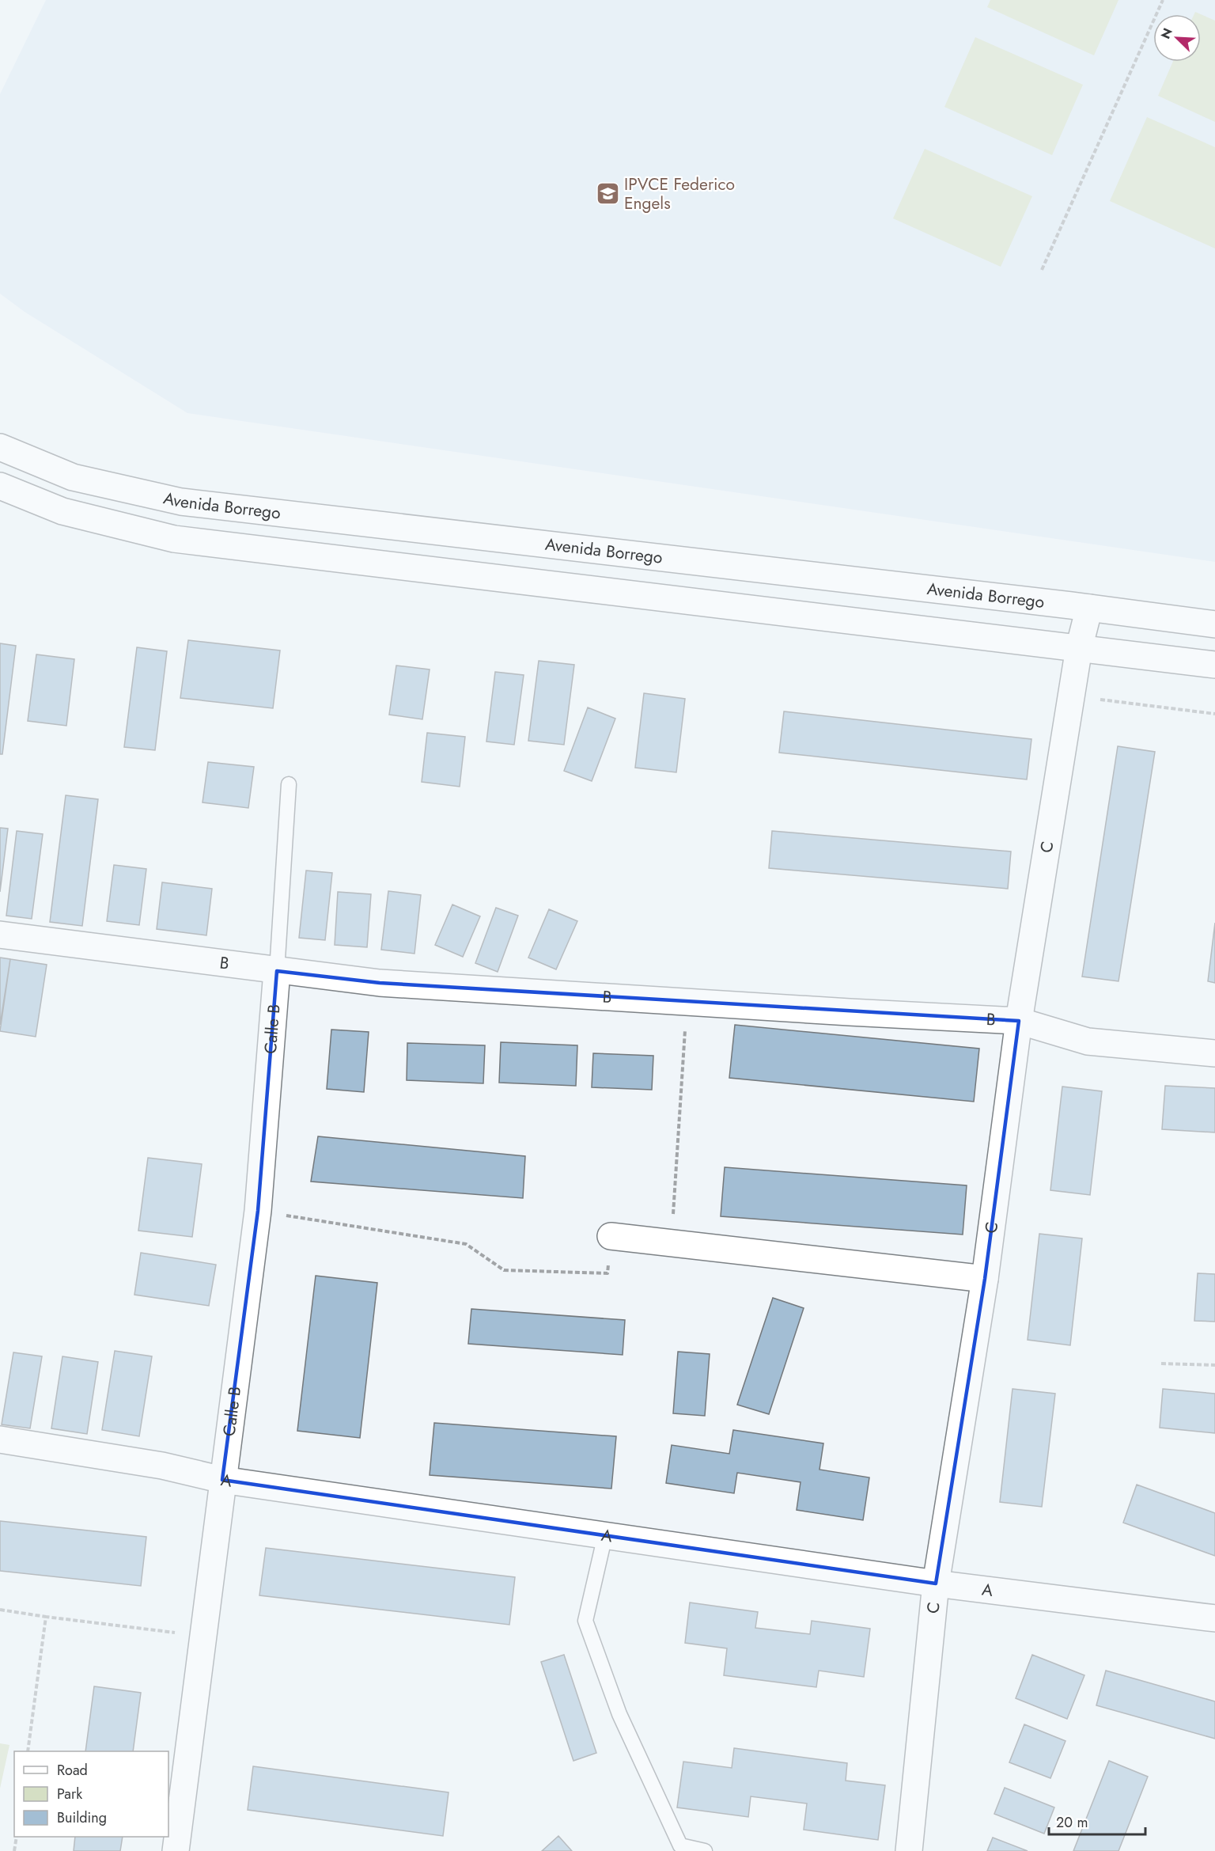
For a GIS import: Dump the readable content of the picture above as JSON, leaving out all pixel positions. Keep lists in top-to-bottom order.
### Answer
{
  "streets": {
    "street": [
      "Avenida Borrego",
      "C",
      "B",
      "Calle B",
      "A"
    ]
  },
  "crossings": [
    ["Avenida Borrego", "C"],
    ["C", "B"],
    ["C", "A"],
    ["B", "Calle B"],
    ["Calle B", "A"]
  ],
  "places": {
    "school or university": ["IPVCE Federico Engels"]
  },
  "legend": ["Road", "Park", "Building"],
  "scale_bar": "20 m",
  "north": "top left"
}
